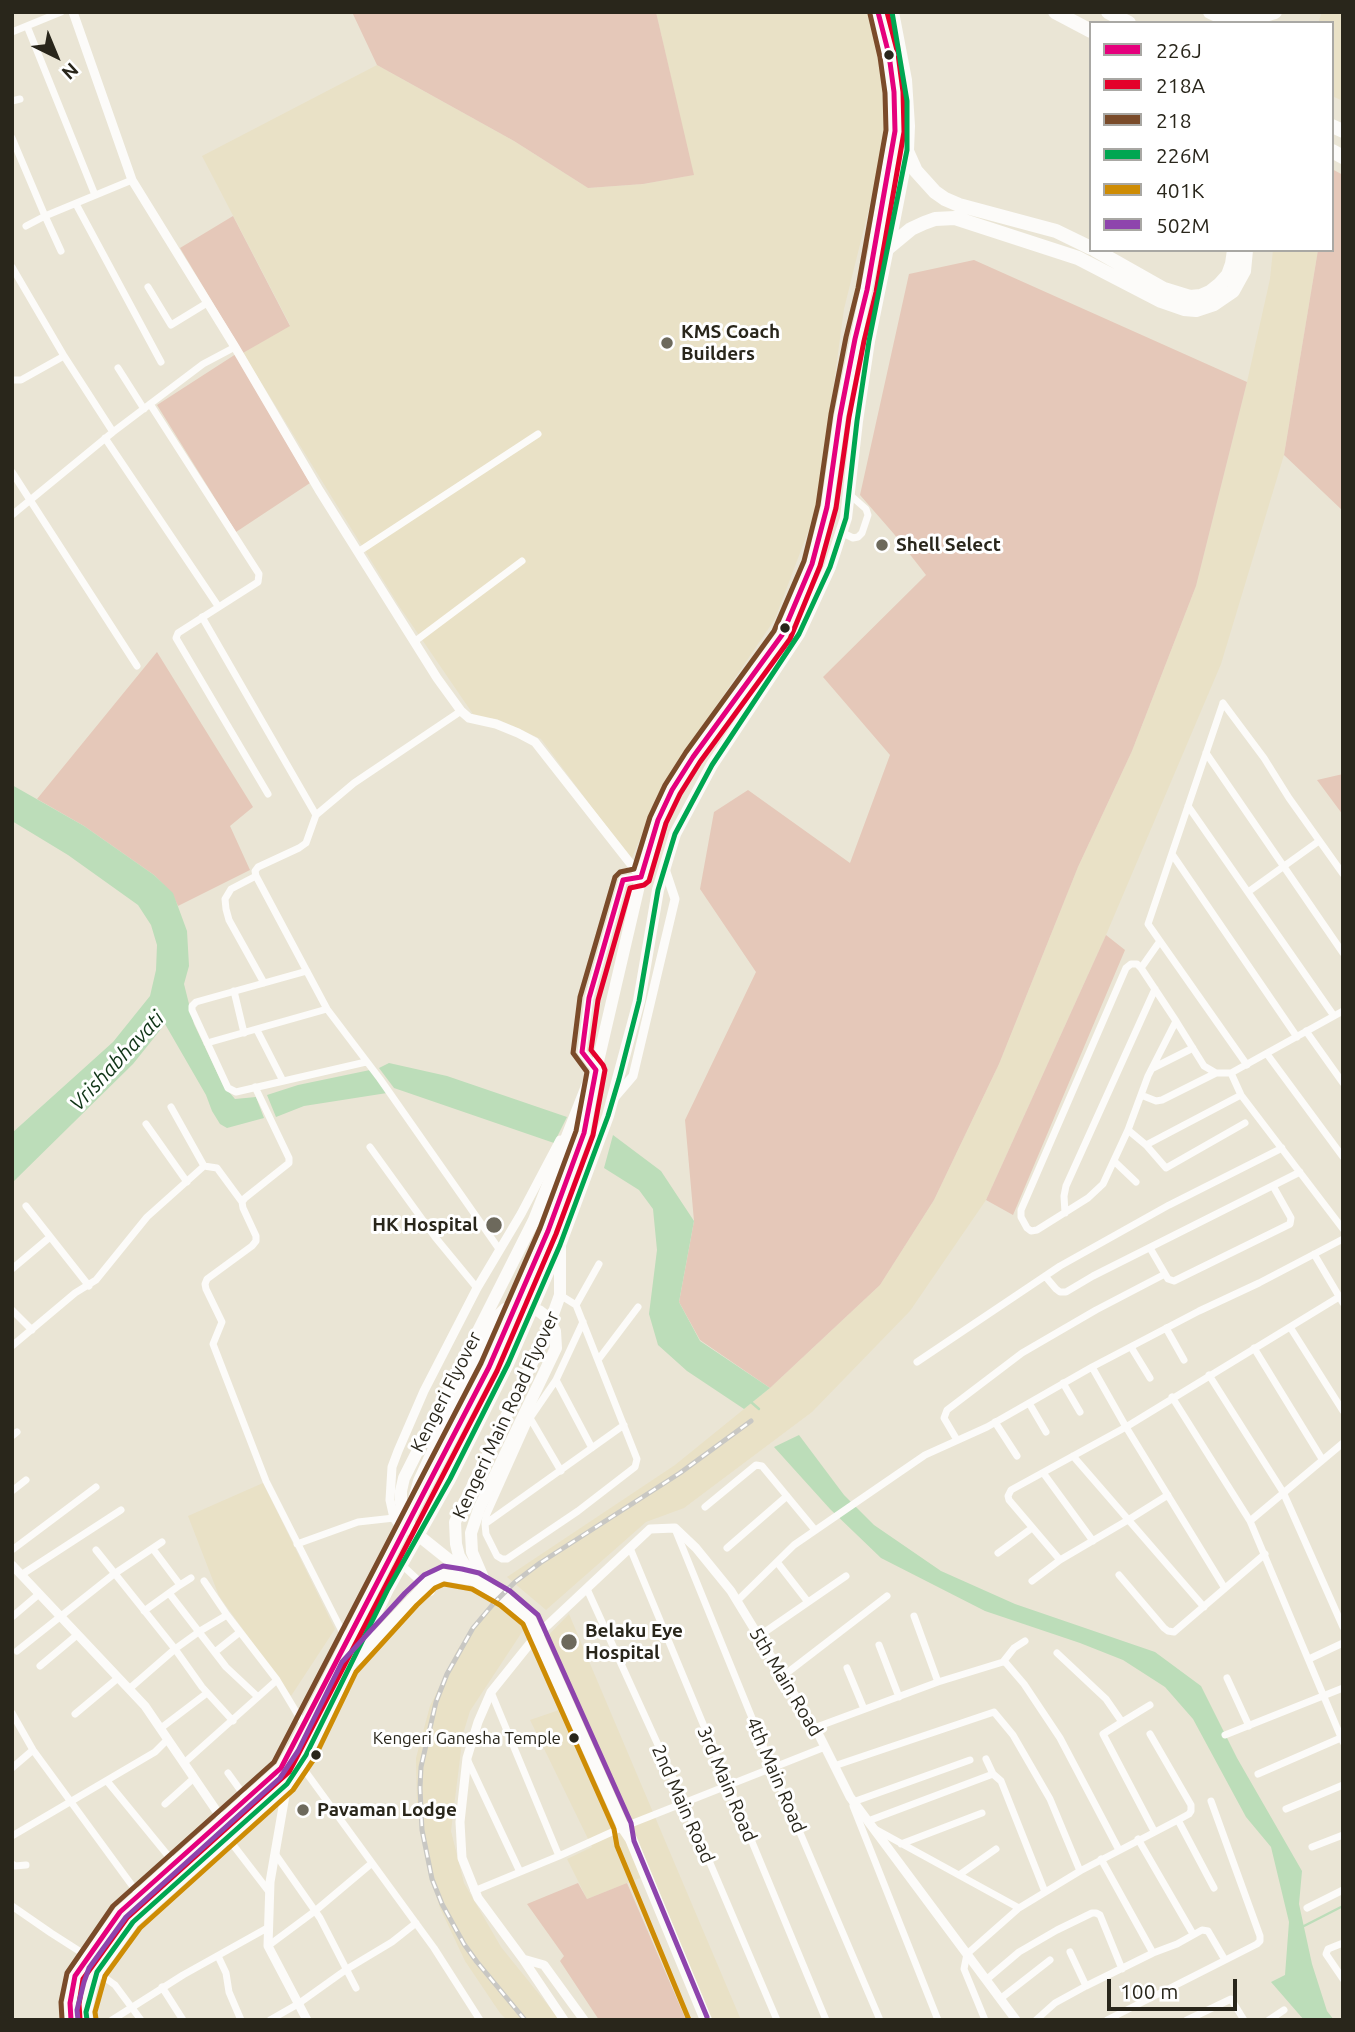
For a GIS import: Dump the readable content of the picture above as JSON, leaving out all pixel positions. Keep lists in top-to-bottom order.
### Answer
{
  "streets": {
    "main road": ["Kengeri Flyover", "Kengeri Main Road Flyover"],
    "street": [
      "5th Main Road",
      "4th Main Road",
      "3rd Main Road",
      "2nd Main Road"
    ]
  },
  "crossings": [
    ["Kengeri Flyover", "Kengeri Main Road Flyover"],
    ["5th Main Road", "4th Main Road"]
  ],
  "water": ["Vrishabhavati"],
  "places": [
    "KMS Coach Builders",
    "Shell Select",
    "HK Hospital",
    "Belaku Eye Hospital",
    "Kengeri Ganesha Temple",
    "Pavaman Lodge"
  ],
  "lines": [
    "transit line 226J",
    "transit line 218A",
    "transit line 226M",
    "transit line 218",
    "transit line 502M",
    "transit line 401K"
  ],
  "legend": [
    "226J",
    "218A",
    "218",
    "226M",
    "401K",
    "502M"
  ],
  "scale_bar": "100 m",
  "north": "bottom right"
}
